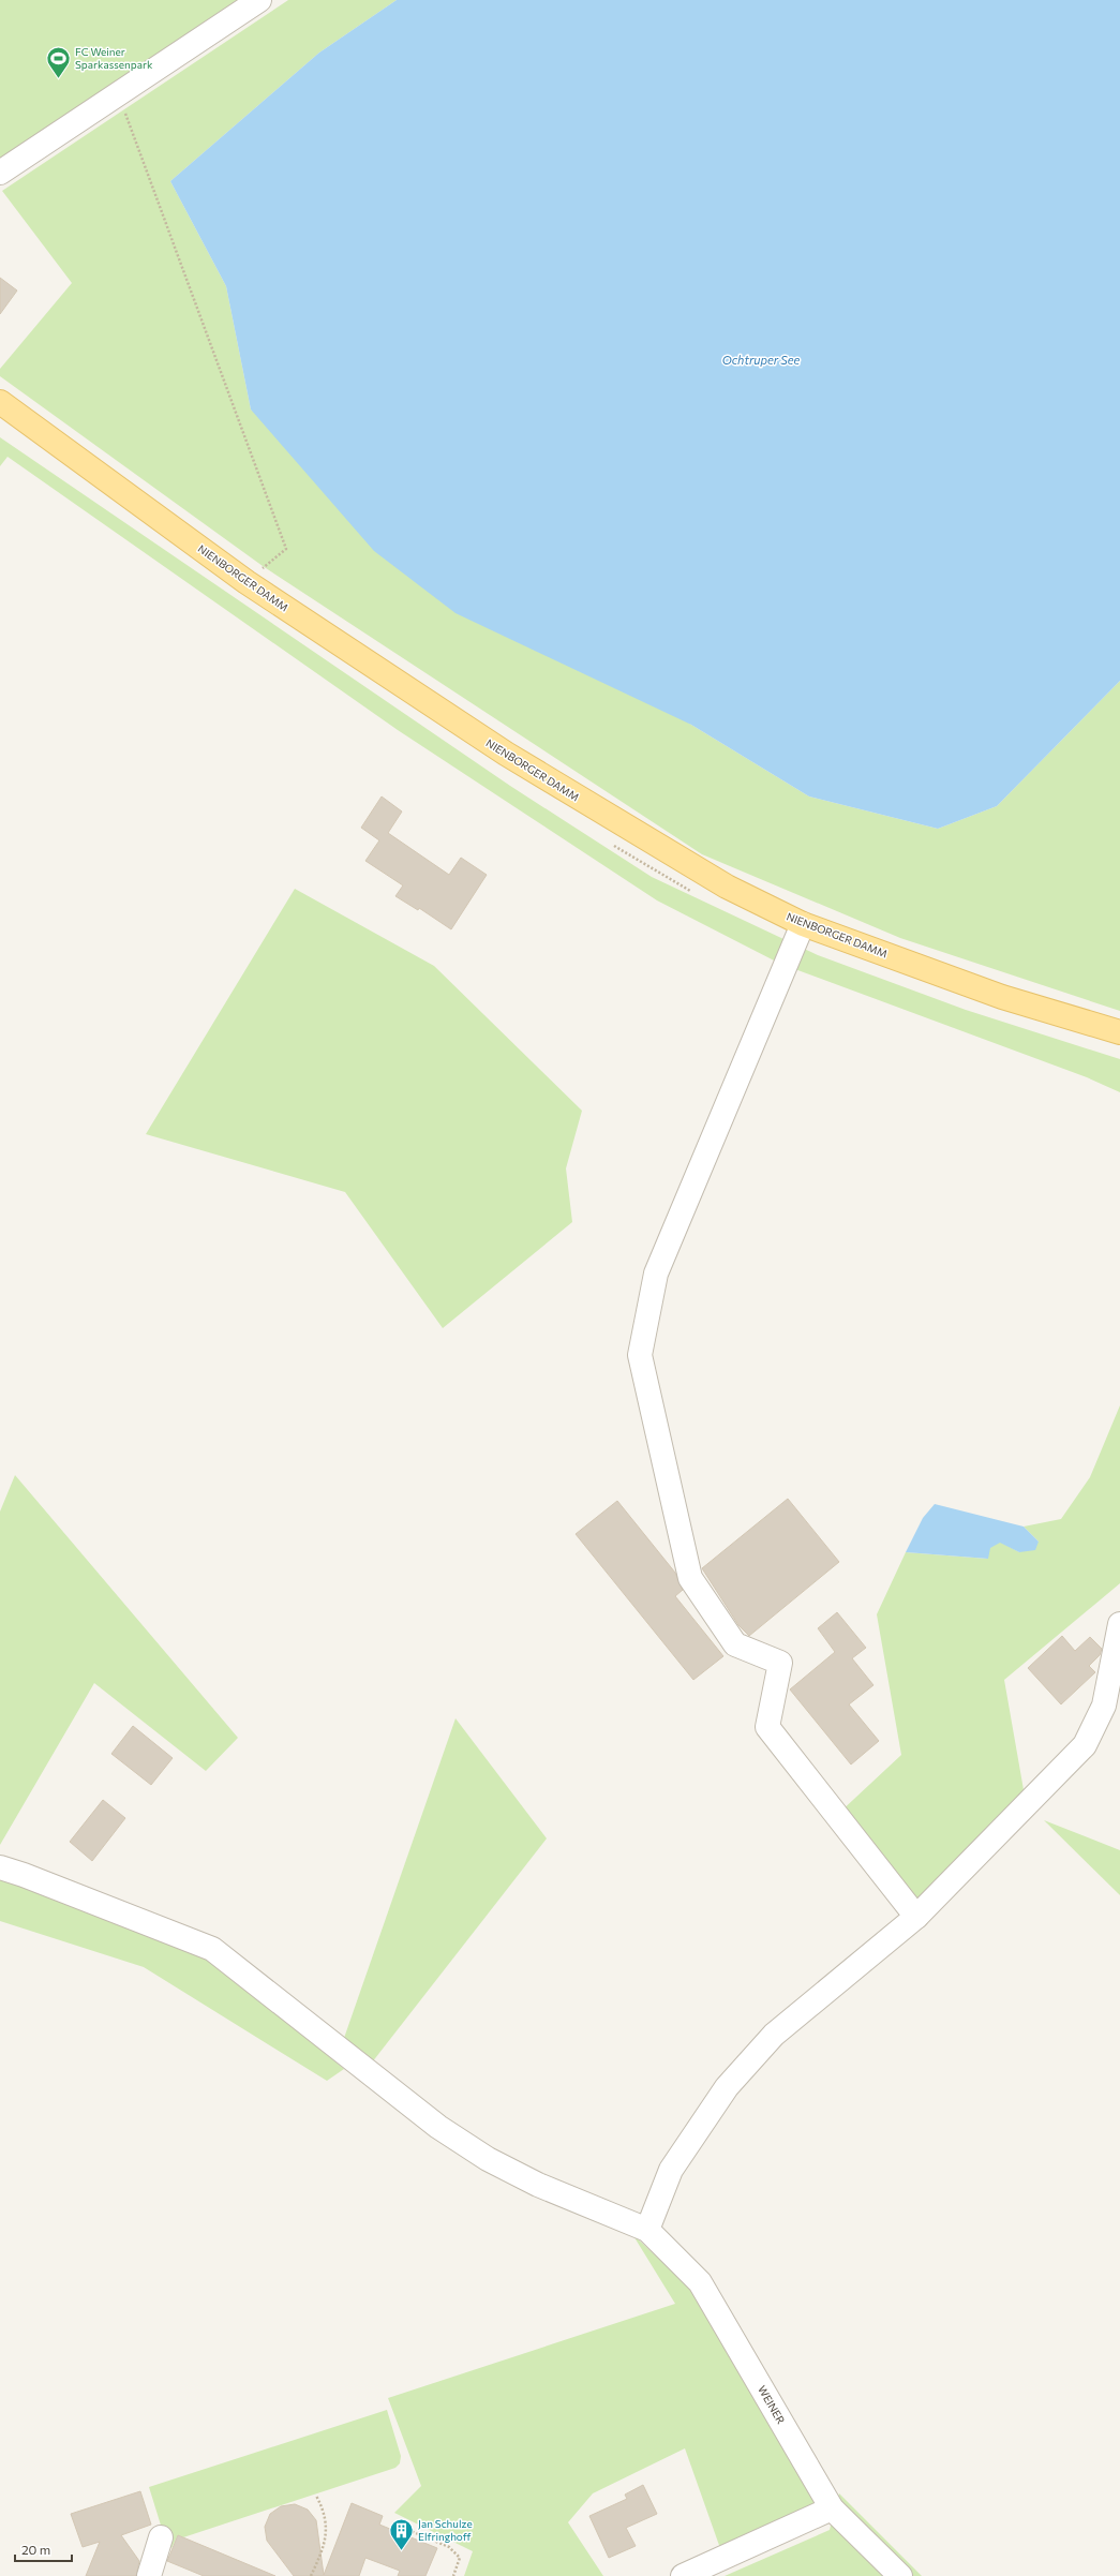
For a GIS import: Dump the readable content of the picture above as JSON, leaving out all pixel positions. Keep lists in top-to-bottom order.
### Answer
{
  "streets": {
    "main road": ["NIENBORGER DAMM"],
    "street": ["WEINER"]
  },
  "water": ["Ochtruper See"],
  "places": {
    "sports": ["FC Weiner Sparkassenpark"],
    "building": ["Jan Schulze Elfringhoff"]
  },
  "scale_bar": "20 m"
}
